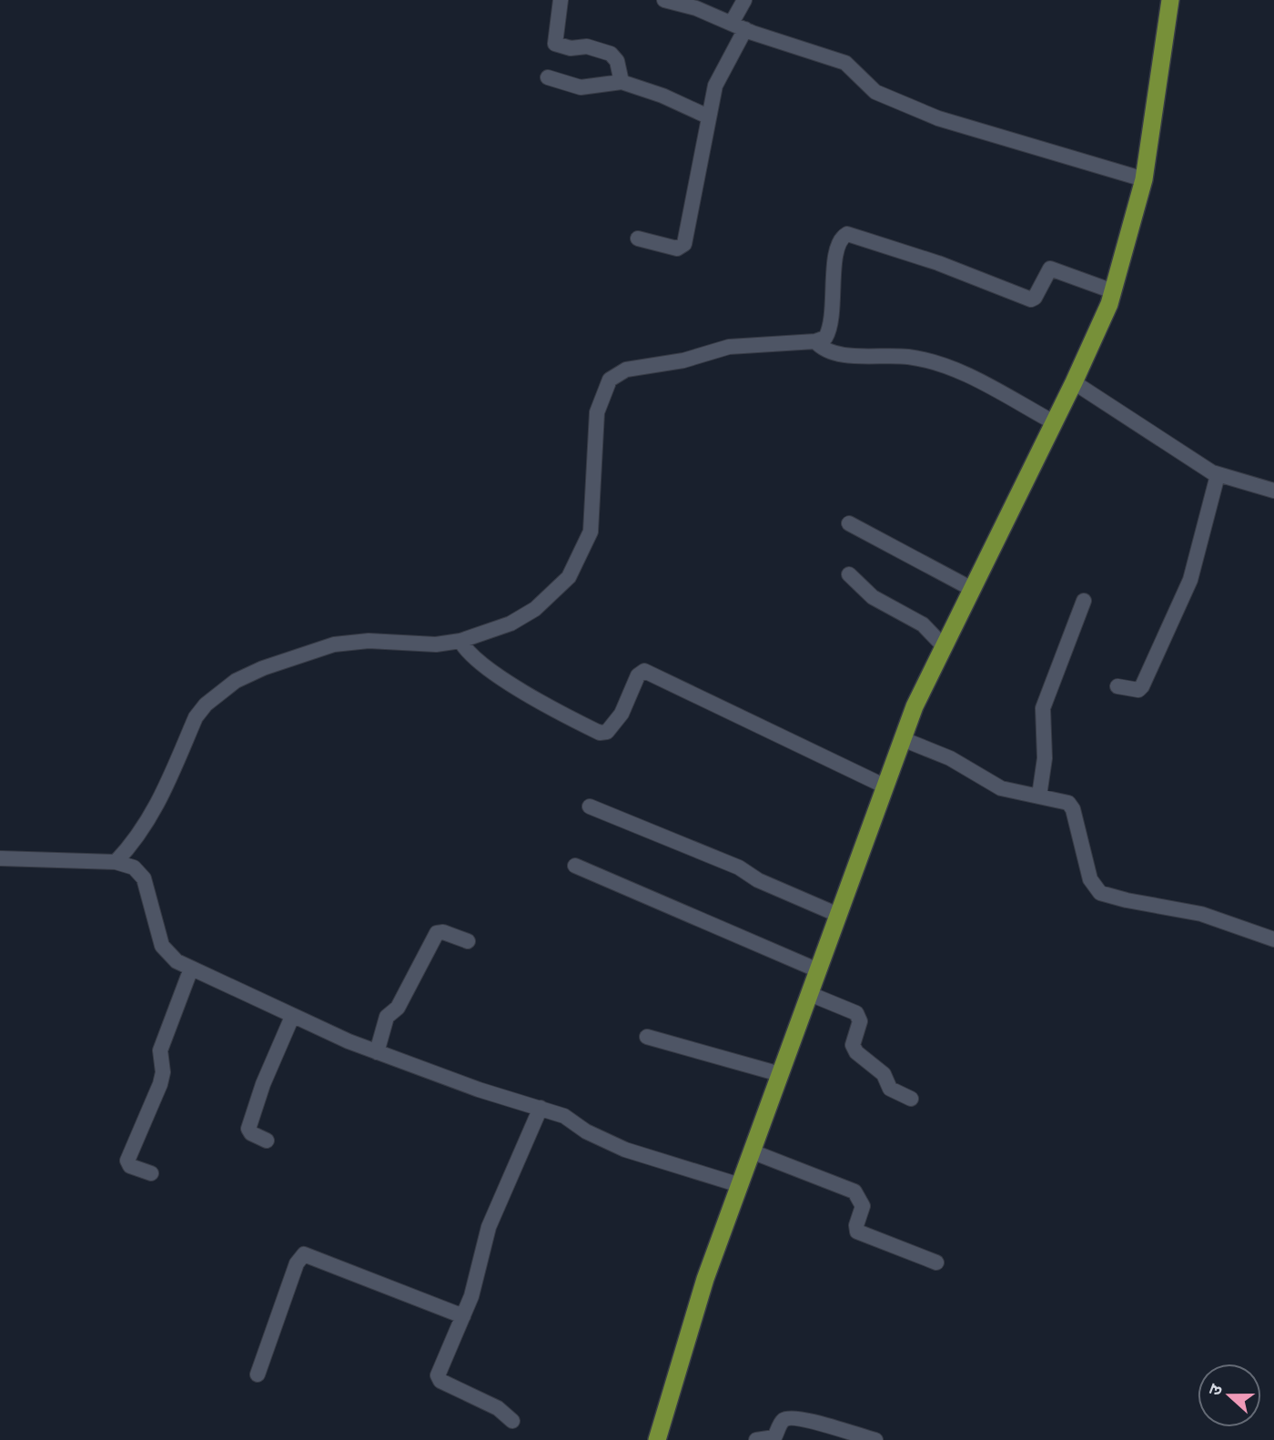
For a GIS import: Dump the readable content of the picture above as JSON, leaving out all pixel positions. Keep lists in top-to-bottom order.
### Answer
{
  "north": "left"
}
